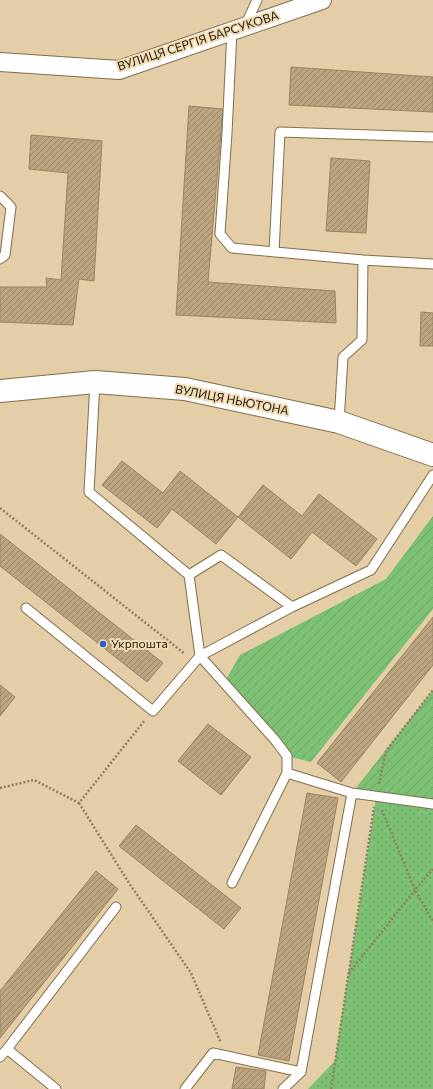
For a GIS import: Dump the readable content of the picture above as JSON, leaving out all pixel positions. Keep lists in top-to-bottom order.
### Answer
{
  "streets": {
    "street": ["ВУЛИЦЯ СЕРГІЯ БАРСУКОВА", "ВУЛИЦЯ НЬЮТОНА"]
  },
  "places": ["Укрпошта"]
}
